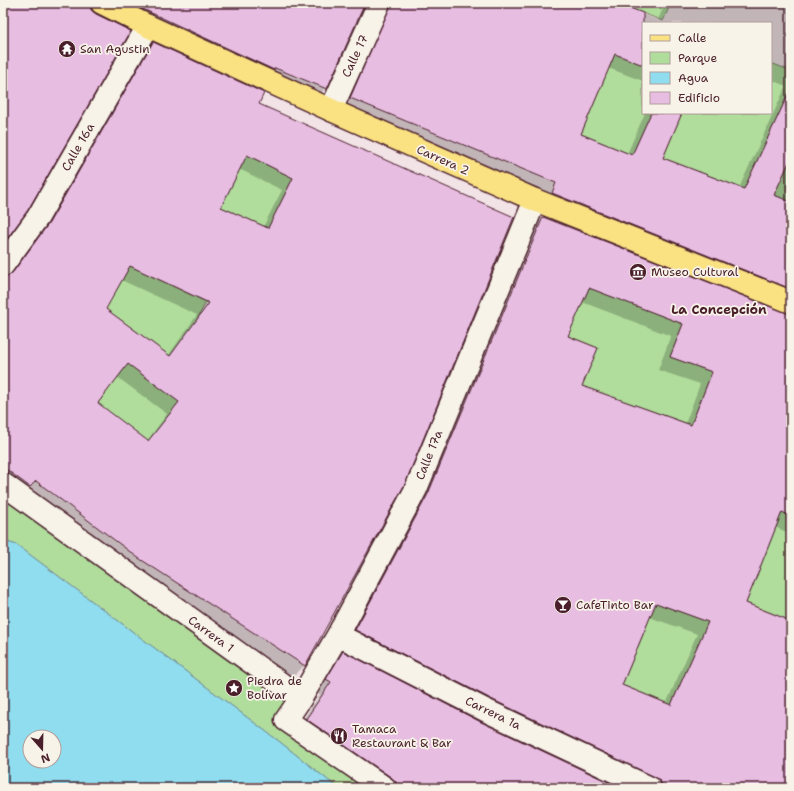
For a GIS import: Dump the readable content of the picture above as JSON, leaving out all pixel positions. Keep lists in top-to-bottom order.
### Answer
{
  "streets": {
    "main road": ["Carrera 2"],
    "street": [
      "Calle 17",
      "Calle 16a",
      "Calle 17a",
      "Carrera 1",
      "Carrera 1a"
    ]
  },
  "crossings": [
    ["Calle 17", "Carrera 2"],
    ["Calle 16a", "Carrera 2"],
    ["Carrera 2", "Calle 17a"],
    ["Calle 17a", "Carrera 1"],
    ["Calle 17a", "Carrera 1a"]
  ],
  "districts": ["La Concepción"],
  "places": {
    "temple": ["San Agustin"],
    "museum": ["Museo Cultural"],
    "bar": ["CafeTinto Bar"],
    "place": ["Piedra de Bolívar"],
    "restaurant": ["Tamaca Restaurant & Bar"]
  },
  "legend": [
    "Calle",
    "Parque",
    "Agua",
    "Edificio"
  ],
  "north": "bottom"
}
